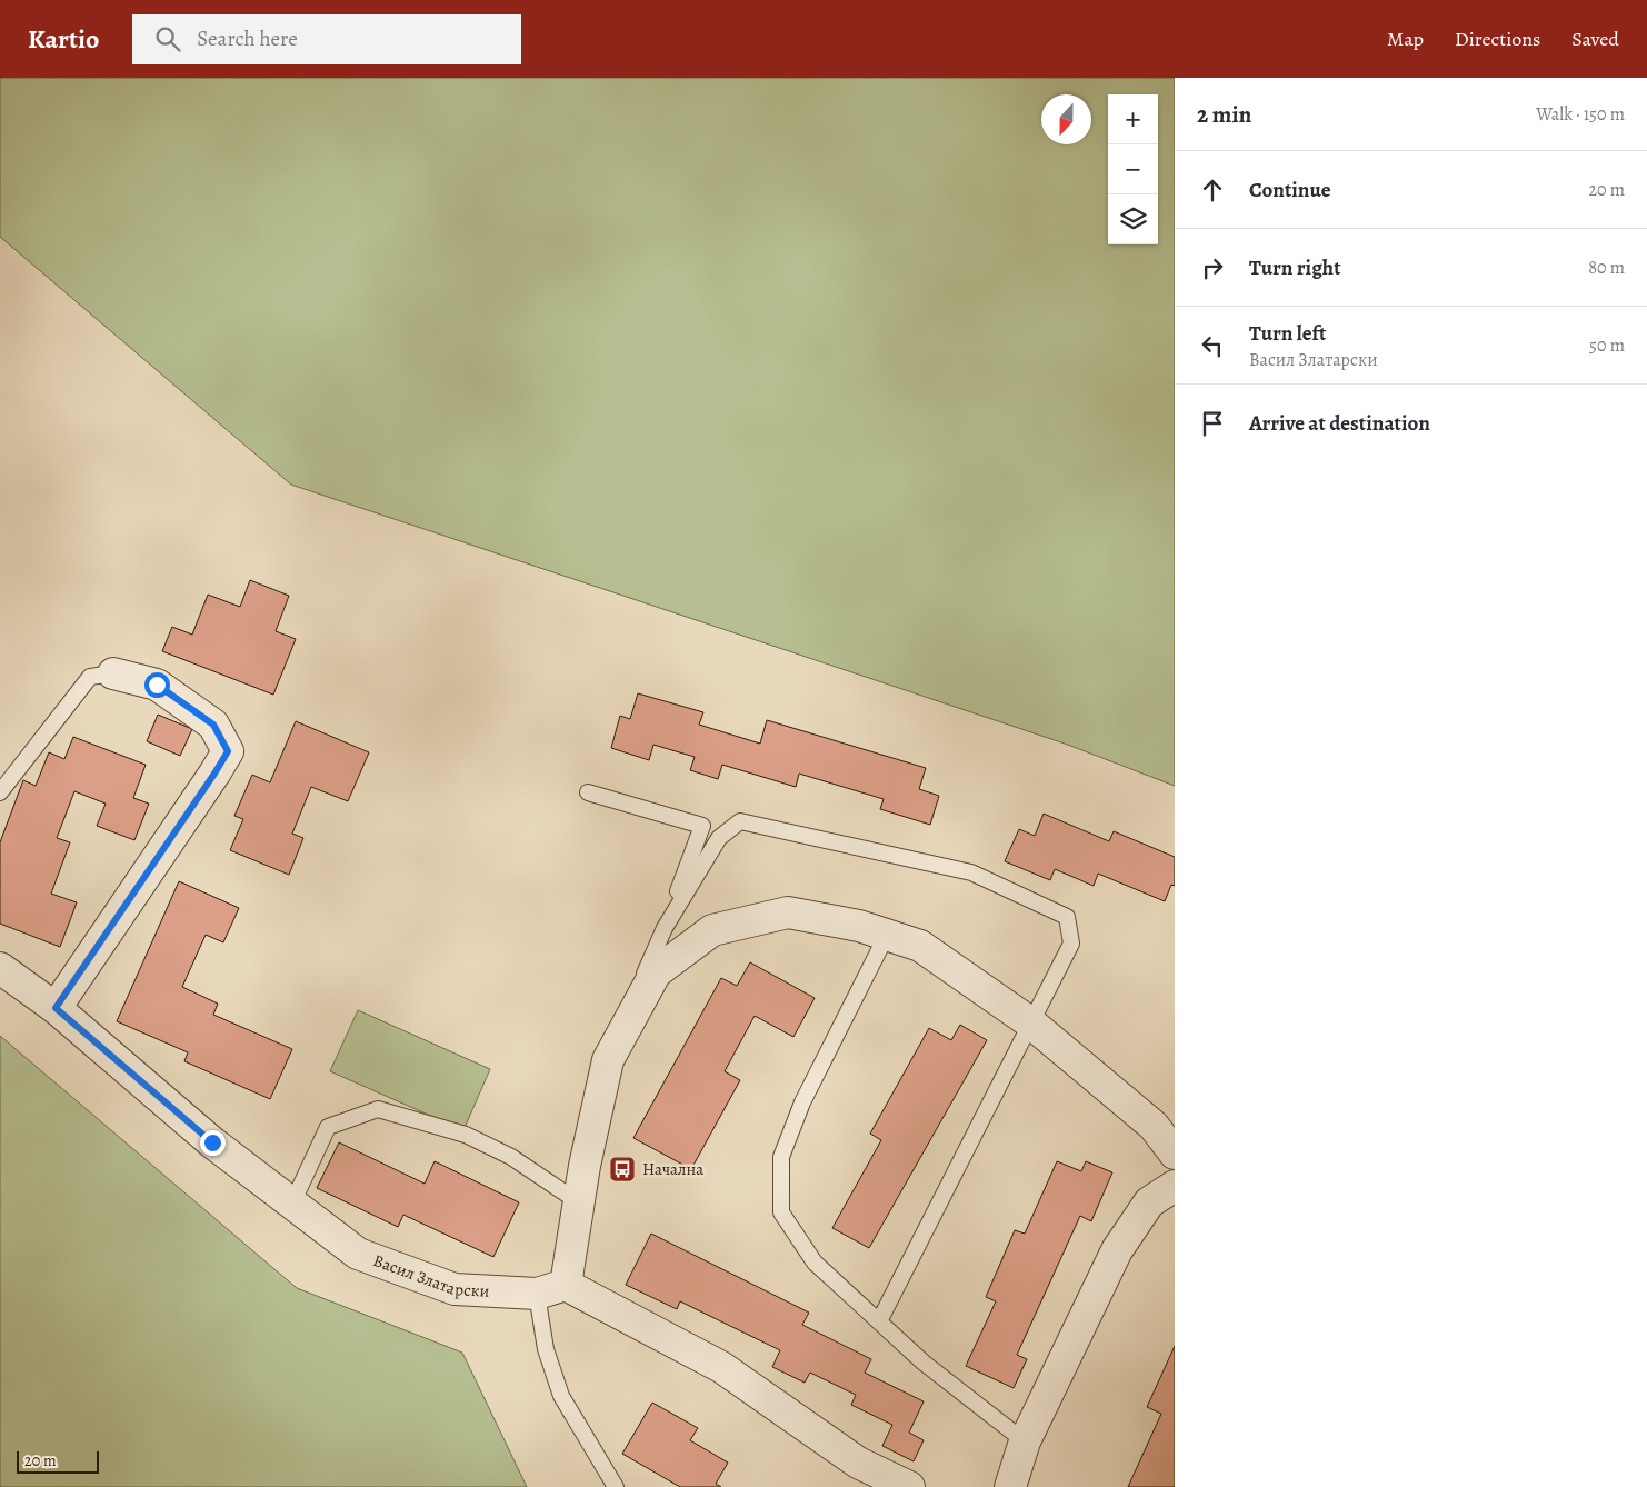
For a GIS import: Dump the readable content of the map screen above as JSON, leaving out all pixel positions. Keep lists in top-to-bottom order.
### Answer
{
  "streets": {
    "street": ["Васил Златарски"]
  },
  "places": {
    "bus stop": ["Начална"]
  },
  "scale_bar": "20 m",
  "north": "bottom",
  "page": {
    "header": "Kartio",
    "search": "Search here",
    "nav": ["Map", "Directions", "Saved"],
    "heading": ["2 min", "Walk · 150 m"],
    "map_buttons": ["+", "−"],
    "list": [
      ["Continue", "20 m"],
      ["Turn right", "80 m"],
      ["Turn left", "Васил Златарски", "50 m"],
      "Arrive at destination"
    ],
    "scale": "20 m"
  }
}
